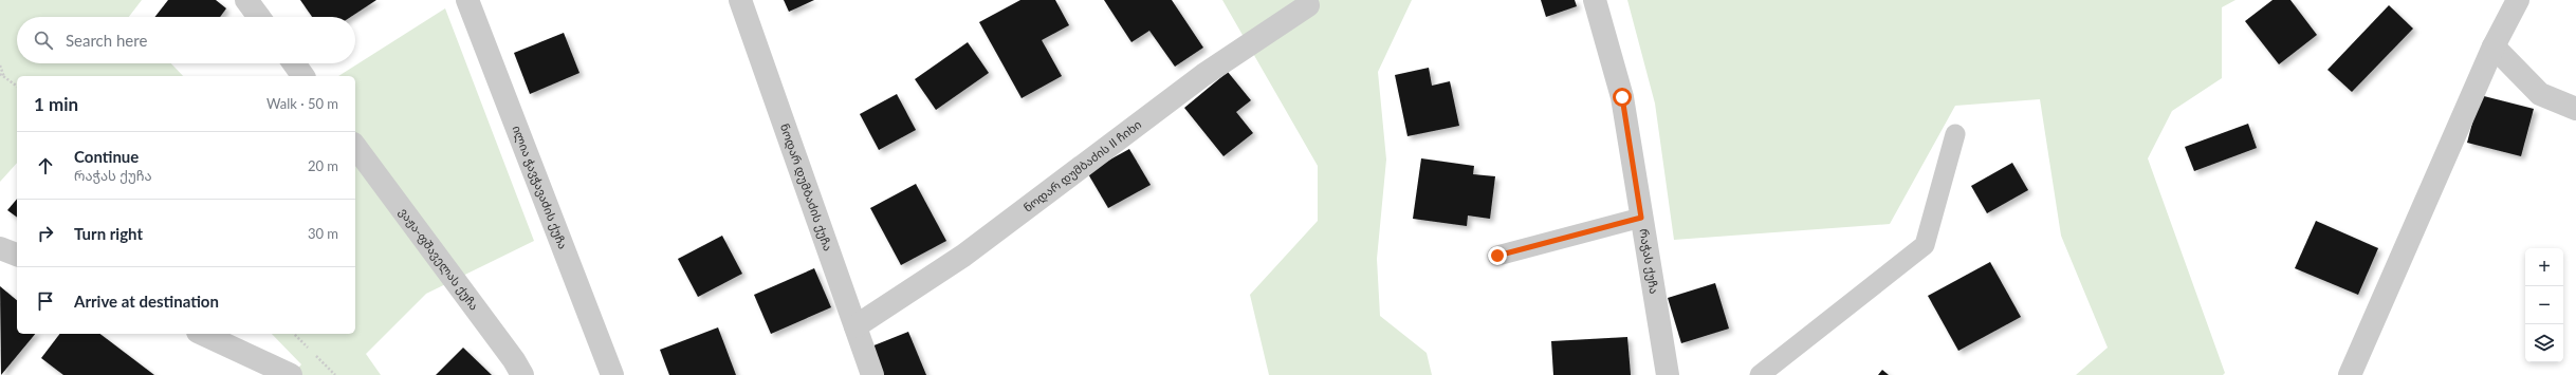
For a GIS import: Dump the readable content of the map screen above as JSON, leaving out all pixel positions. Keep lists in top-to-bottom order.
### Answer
{
  "streets": {
    "street": [
      "ნოდარ დუმბაძის II ჩიხი",
      "ნოდარ დუმბაძის ქუჩა",
      "ილია ჭავჭავაძის ქუჩა",
      "ვაჟა-ფშაველას ქუჩა",
      "რაჭას ქუჩა"
    ]
  },
  "crossings": [
    ["ნოდარ დუმბაძის II ჩიხი", "ნოდარ დუმბაძის ქუჩა"]
  ],
  "page": {
    "search": "Search here",
    "heading": ["1 min", "Walk · 50 m"],
    "list": [
      ["Continue", "რაჭას ქუჩა", "20 m"],
      ["Turn right", "30 m"],
      "Arrive at destination"
    ],
    "map_buttons": ["+", "−"]
  }
}
